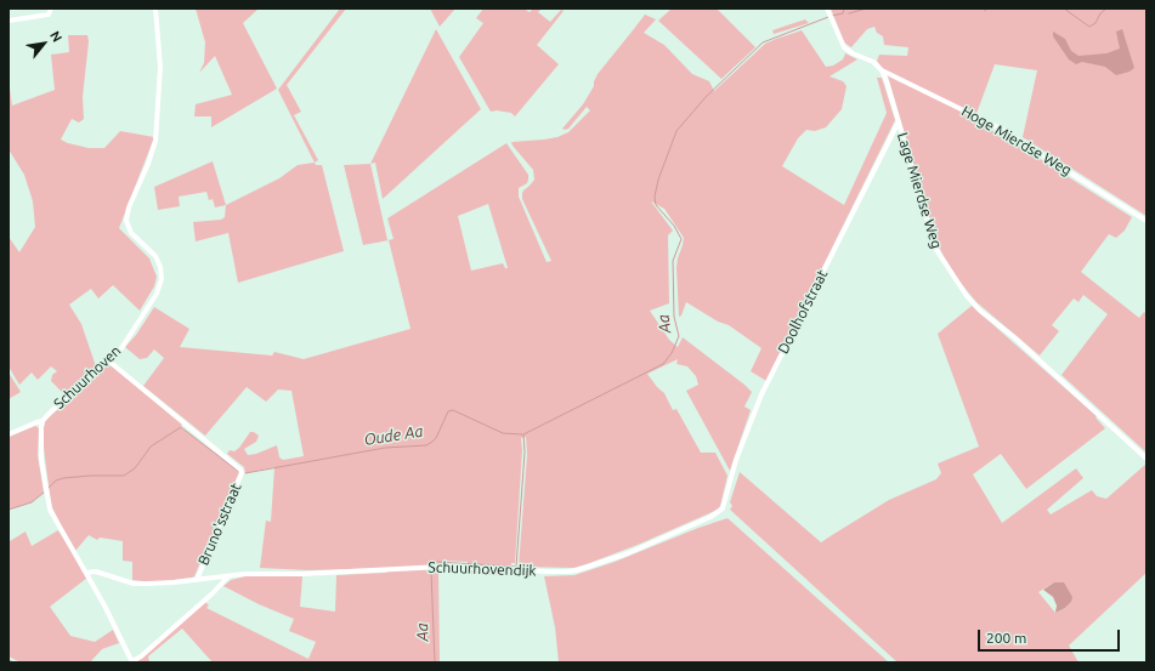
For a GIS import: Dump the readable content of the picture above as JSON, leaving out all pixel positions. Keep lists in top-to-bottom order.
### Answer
{
  "streets": {
    "street": [
      "Hoge Mierdse Weg",
      "Lage Mierdse Weg",
      "Doolhofstraat",
      "Schuurhoven",
      "Bruno'sstraat",
      "Schuurhovendijk"
    ]
  },
  "crossings": [
    ["Hoge Mierdse Weg", "Lage Mierdse Weg"],
    ["Lage Mierdse Weg", "Doolhofstraat"],
    ["Doolhofstraat", "Schuurhovendijk"],
    ["Schuurhoven", "Bruno'sstraat"],
    ["Bruno'sstraat", "Schuurhovendijk"]
  ],
  "water": ["Aa", "Oude Aa"],
  "scale_bar": "200 m",
  "north": "top right"
}
